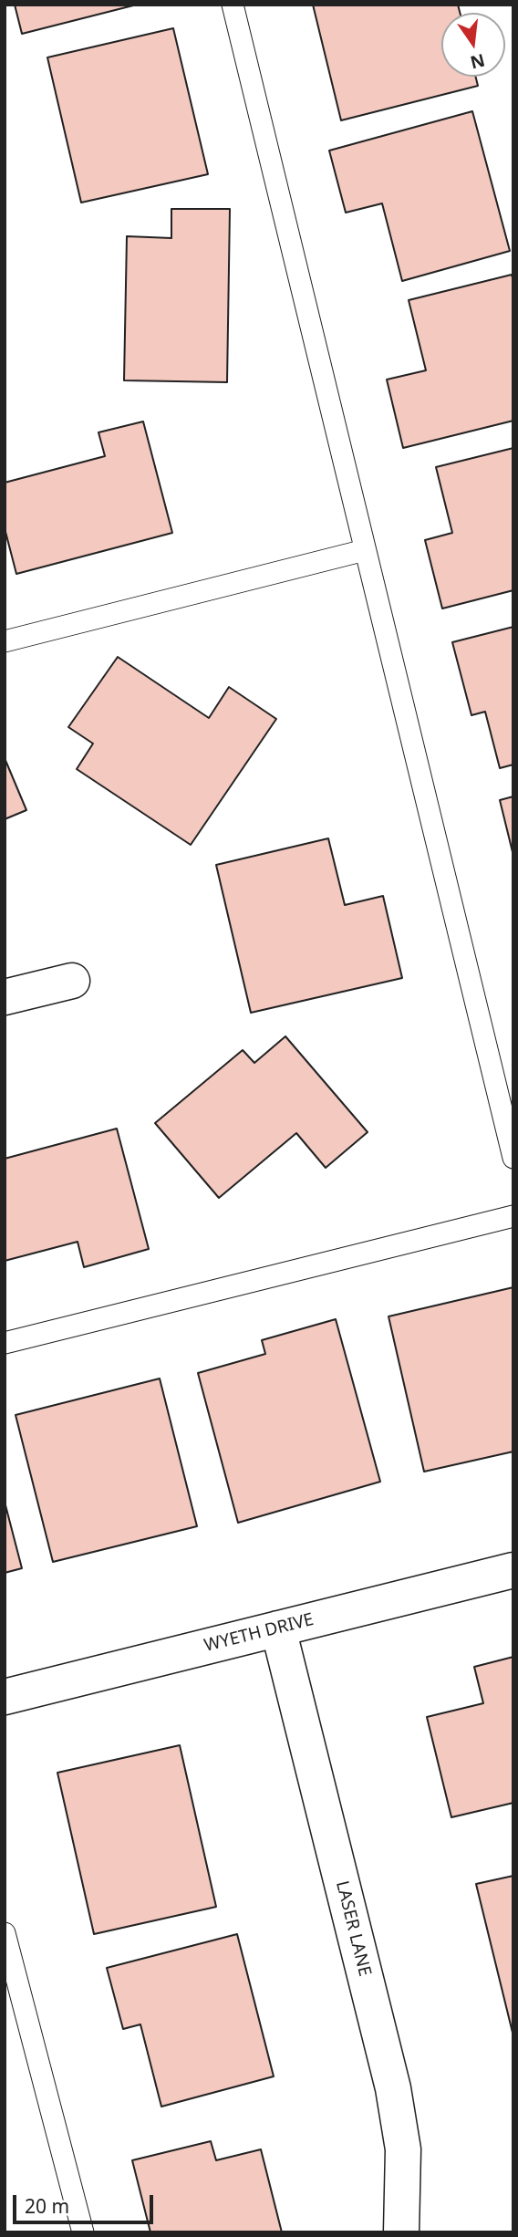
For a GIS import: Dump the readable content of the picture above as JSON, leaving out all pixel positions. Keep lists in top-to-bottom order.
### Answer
{
  "streets": {
    "street": ["WYETH DRIVE", "LASER LANE"]
  },
  "crossings": [
    ["WYETH DRIVE", "LASER LANE"]
  ],
  "scale_bar": "20 m",
  "north": "bottom"
}
